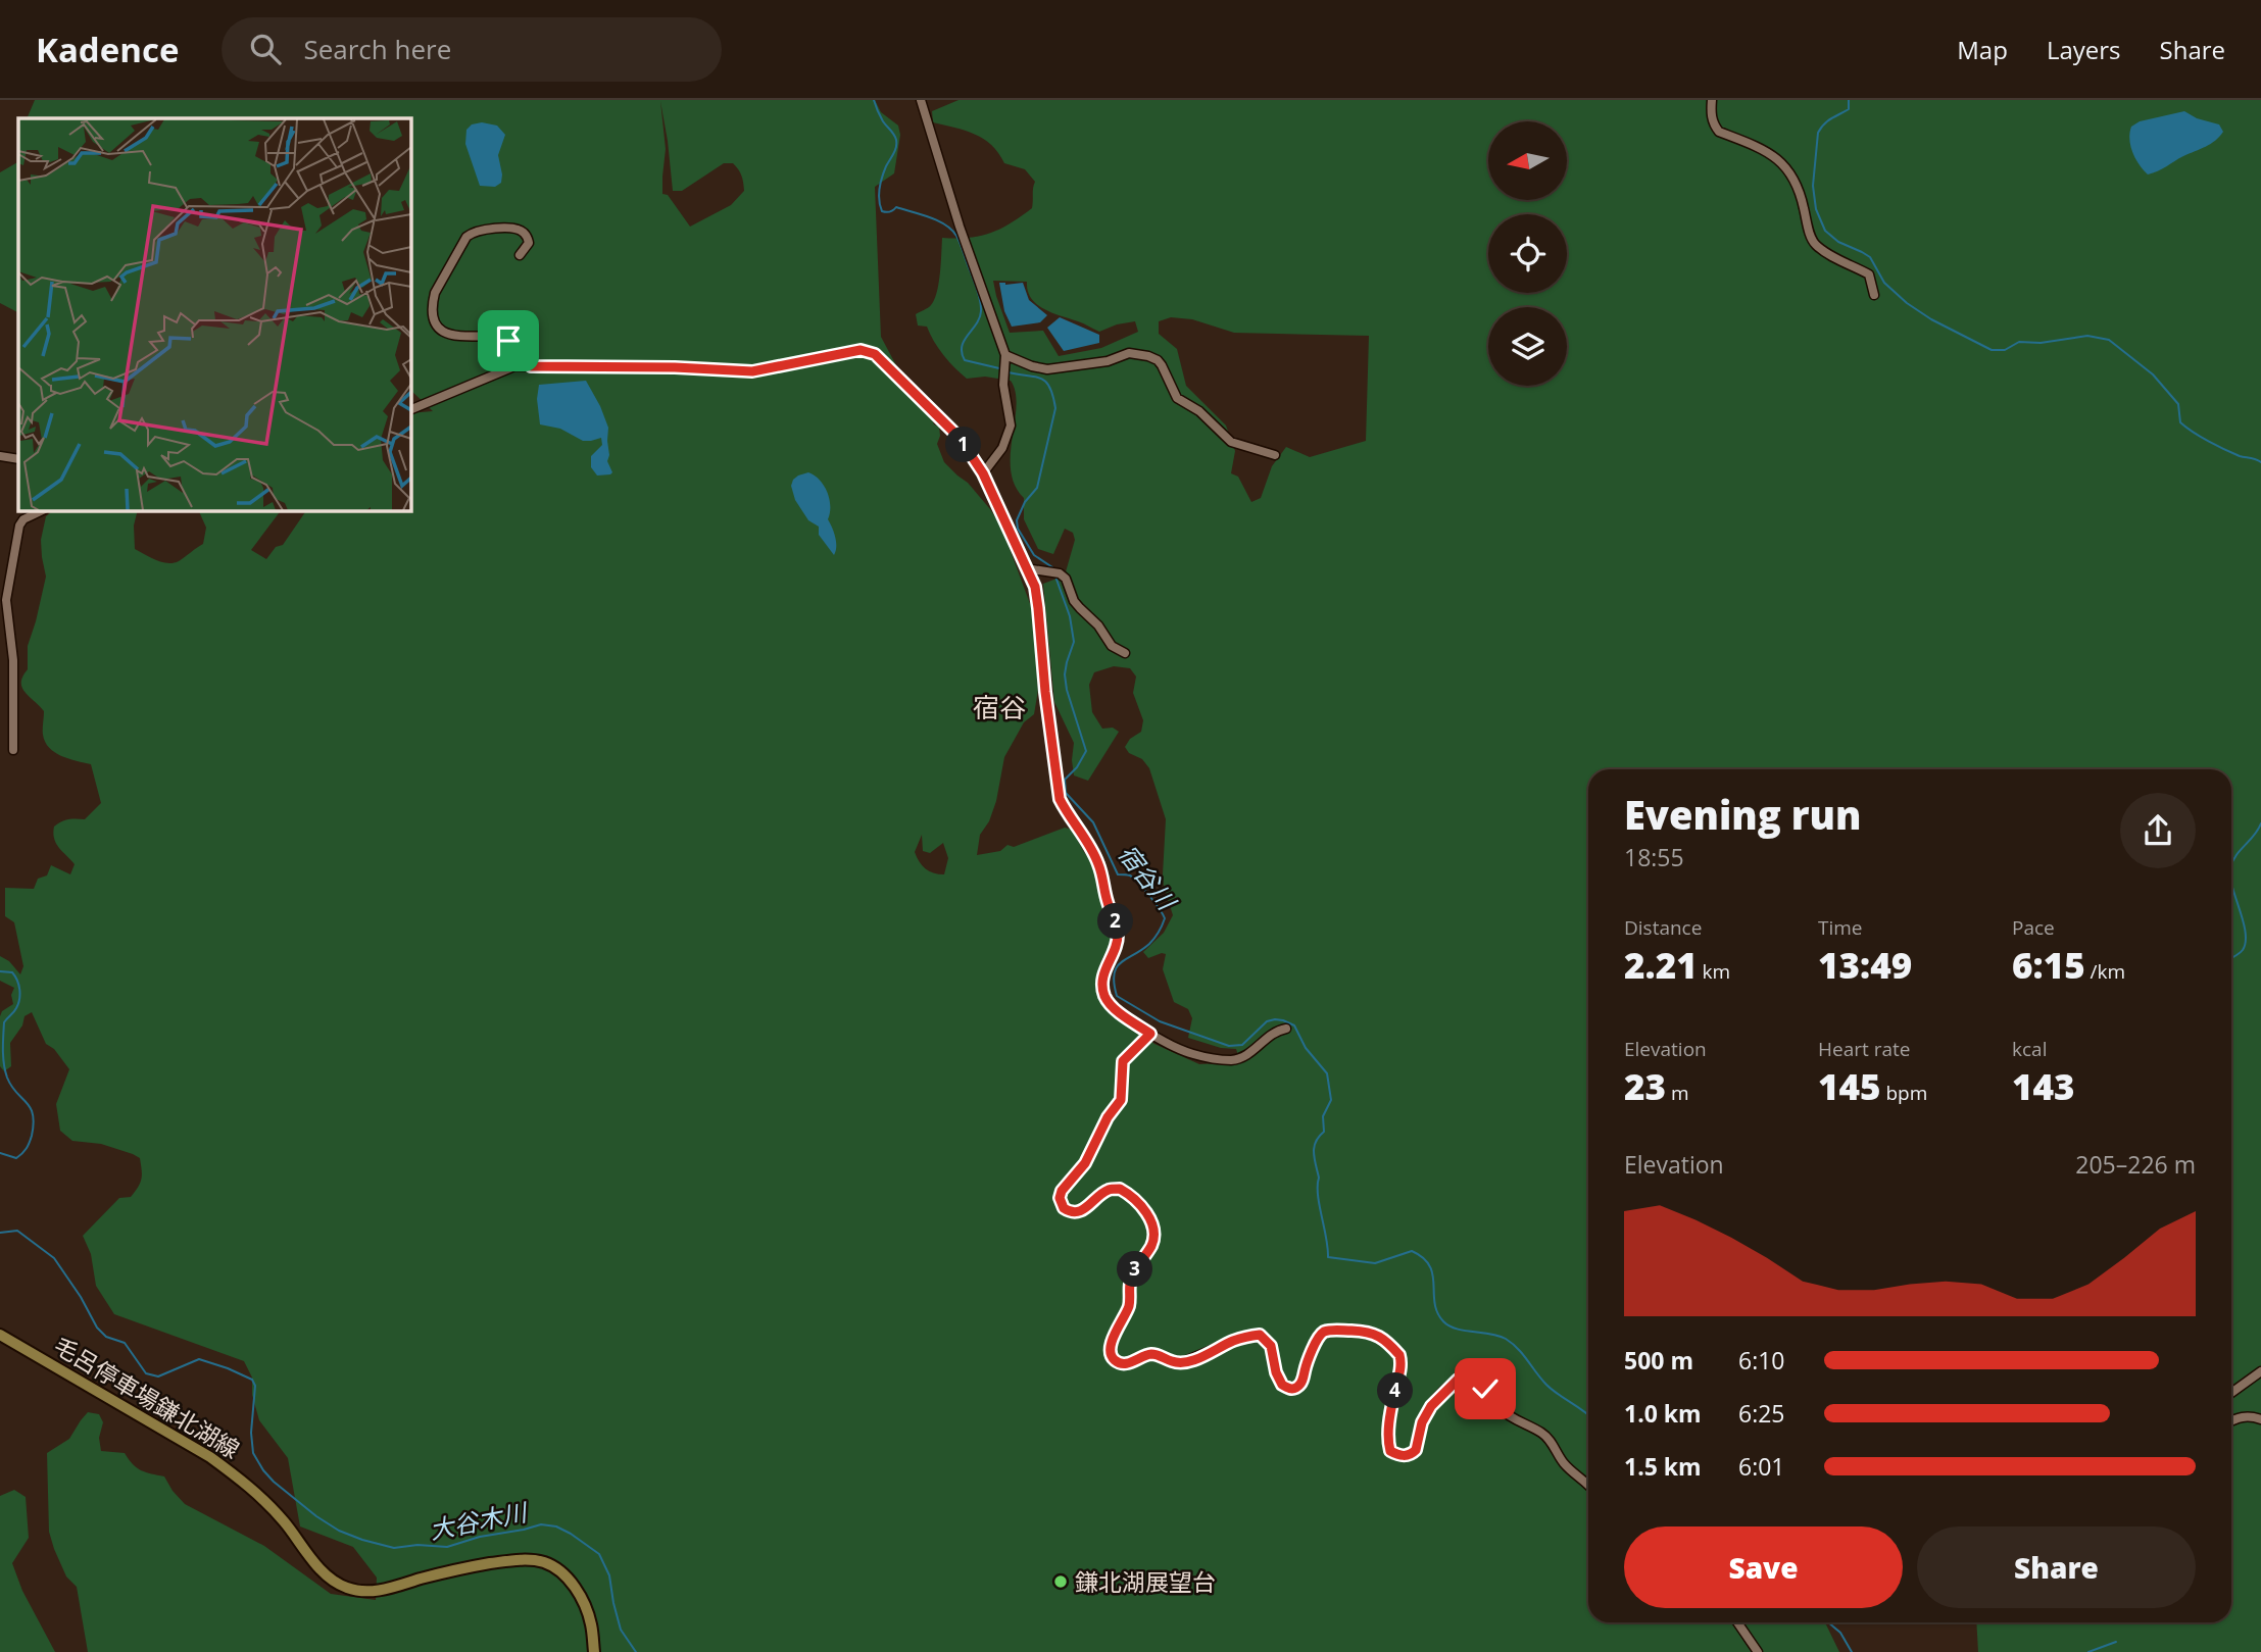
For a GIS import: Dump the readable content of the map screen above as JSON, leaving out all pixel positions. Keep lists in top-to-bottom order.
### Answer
{
  "streets": {
    "main road": ["毛呂停車場鎌北湖線"]
  },
  "districts": ["宿谷"],
  "water": ["宿谷川", "大谷木川"],
  "places": ["鎌北湖展望台"],
  "north": "left",
  "page": {
    "header": "Kadence",
    "search": "Search here",
    "nav": ["Map", "Layers", "Share"],
    "pins": [
      "1",
      "2",
      "3",
      "4"
    ],
    "heading": ["Evening run", "18:55"],
    "stats": [
      ["Distance", "2.21 km"],
      ["Time", "13:49"],
      ["Pace", "6:15 /km"],
      ["Elevation", "23 m"],
      ["Heart rate", "145 bpm"],
      ["kcal", "143"]
    ],
    "chart": ["Elevation", "205–226 m"],
    "list": [
      {
        "name": "500 m",
        "note": "6:10"
      },
      {
        "name": "1.0 km",
        "note": "6:25"
      },
      {
        "name": "1.5 km",
        "note": "6:01"
      }
    ],
    "buttons": ["Save", "Share"]
  }
}
